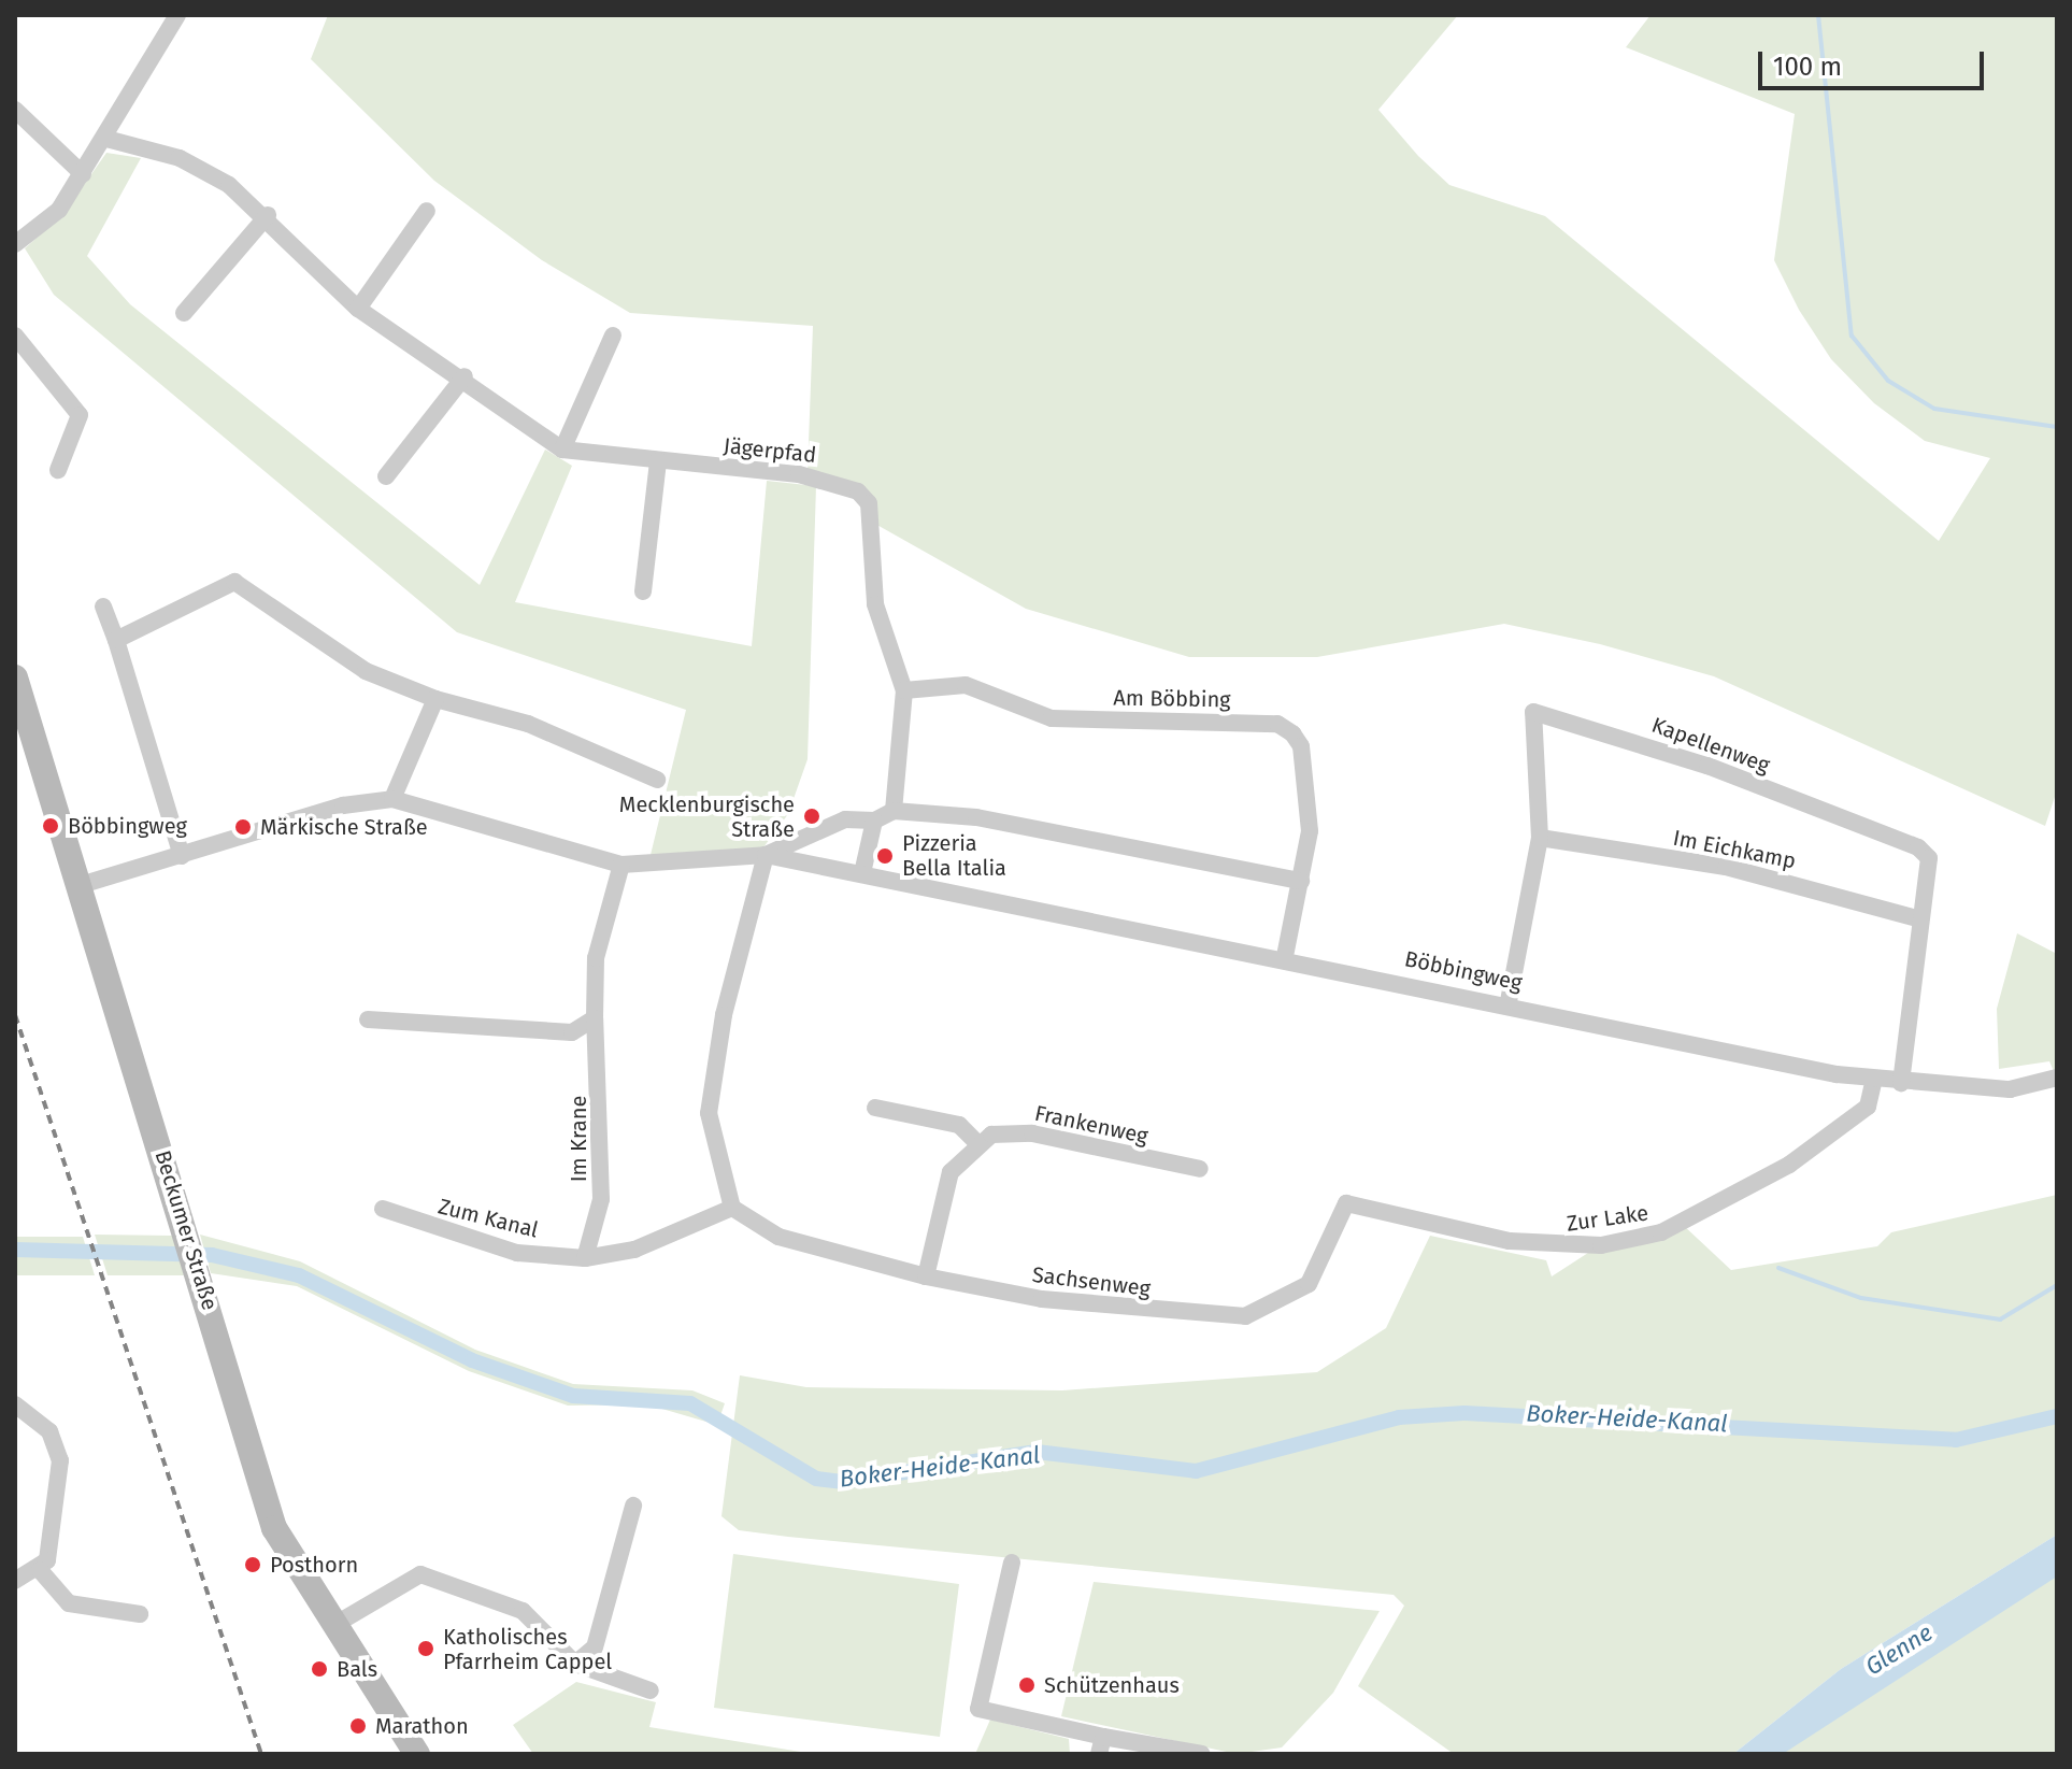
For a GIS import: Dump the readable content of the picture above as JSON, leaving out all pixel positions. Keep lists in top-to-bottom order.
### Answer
{
  "streets": {
    "main road": ["Beckumer Straße"],
    "street": [
      "Jägerpfad",
      "Am Böbbing",
      "Kapellenweg",
      "Im Eichkamp",
      "Böbbingweg",
      "Frankenweg",
      "Im Krane",
      "Zum Kanal",
      "Zur Lake",
      "Sachsenweg"
    ]
  },
  "crossings": [
    ["Jägerpfad", "Am Böbbing"],
    ["Am Böbbing", "Böbbingweg"],
    ["Kapellenweg", "Im Eichkamp"],
    ["Kapellenweg", "Böbbingweg"],
    ["Böbbingweg", "Im Krane"],
    ["Böbbingweg", "Zur Lake"],
    ["Böbbingweg", "Beckumer Straße"],
    ["Im Krane", "Zum Kanal"],
    ["Zum Kanal", "Sachsenweg"],
    ["Zur Lake", "Sachsenweg"]
  ],
  "water": ["Boker-Heide-Kanal", "Glenne"],
  "places": [
    "Mecklenburgische Straße",
    "Böbbingweg",
    "Märkische Straße",
    "Pizzeria Bella Italia",
    "Posthorn",
    "Katholisches Pfarrheim Cappel",
    "Bals",
    "Schützenhaus",
    "Marathon"
  ],
  "scale_bar": "100 m"
}
